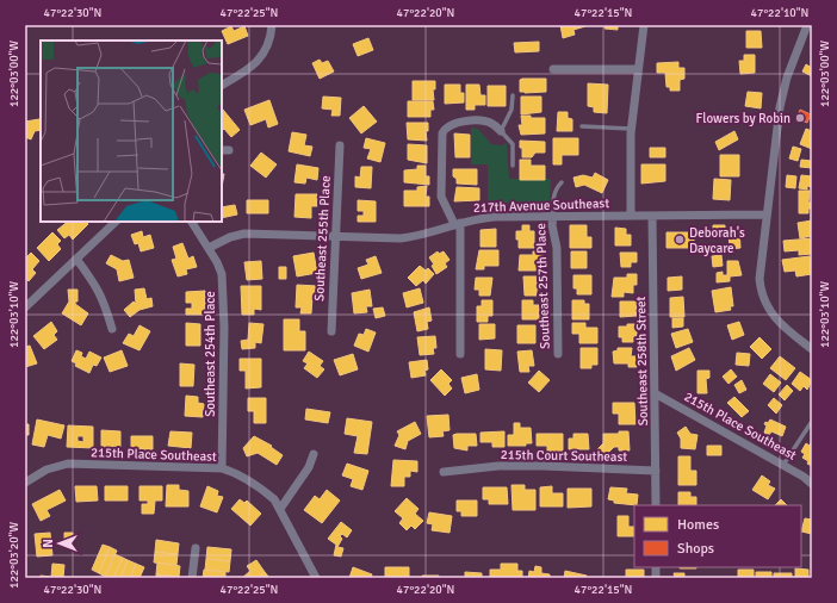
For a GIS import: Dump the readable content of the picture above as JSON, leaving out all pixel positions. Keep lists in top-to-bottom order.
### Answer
{
  "streets": {
    "street": [
      "217th Avenue Southeast",
      "Southeast 255th Place",
      "Southeast 257th Place",
      "Southeast 254th Place",
      "Southeast 258th Street",
      "215th Place Southeast",
      "215th Court Southeast"
    ]
  },
  "crossings": [
    ["217th Avenue Southeast", "Southeast 255th Place"],
    ["217th Avenue Southeast", "Southeast 257th Place"],
    ["217th Avenue Southeast", "Southeast 254th Place"],
    ["217th Avenue Southeast", "Southeast 258th Street"],
    ["Southeast 254th Place", "215th Place Southeast"],
    ["Southeast 258th Street", "215th Place Southeast"],
    ["Southeast 258th Street", "215th Court Southeast"]
  ],
  "places": ["Flowers by Robin", "Deborah's Daycare"],
  "legend": ["Homes", "Shops"],
  "north": "left",
  "coordinates": [
    "47°22'30\"N",
    "47°22'25\"N",
    "47°22'20\"N",
    "47°22'15\"N",
    "47°22'10\"N",
    "122°03'00\"W",
    "122°03'10\"W",
    "122°03'20\"W"
  ]
}
